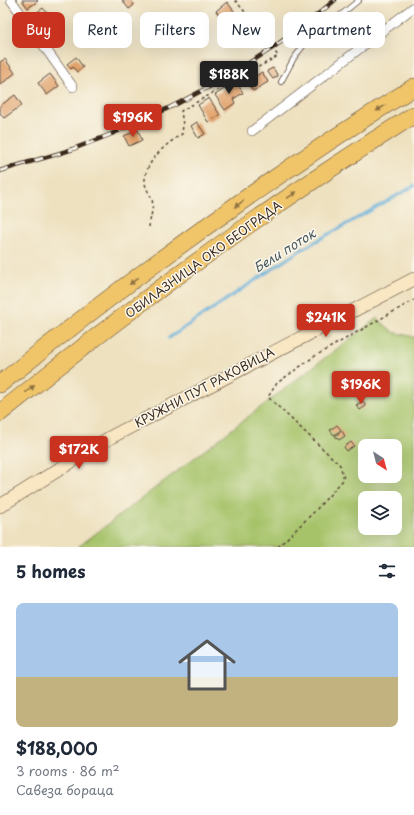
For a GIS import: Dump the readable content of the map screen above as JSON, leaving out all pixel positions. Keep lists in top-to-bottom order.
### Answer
{
  "streets": {
    "highway": ["ОБИЛАЗНИЦА ОКО БЕОГРАДА"],
    "main road": ["КРУЖНИ ПУТ РАКОВИЦА"]
  },
  "water": ["Бели поток"],
  "north": "bottom right",
  "page": {
    "chip": [
      "Buy",
      "Rent",
      "Filters",
      "New",
      "Apartment"
    ],
    "price": [
      "$188K",
      "$196K",
      "$241K",
      "$196K",
      "$172K"
    ],
    "heading": "5 homes",
    "list": [
      {
        "name": "$188,000",
        "note": "3 rooms · 86 m² · Савеза бораца"
      }
    ]
  }
}
